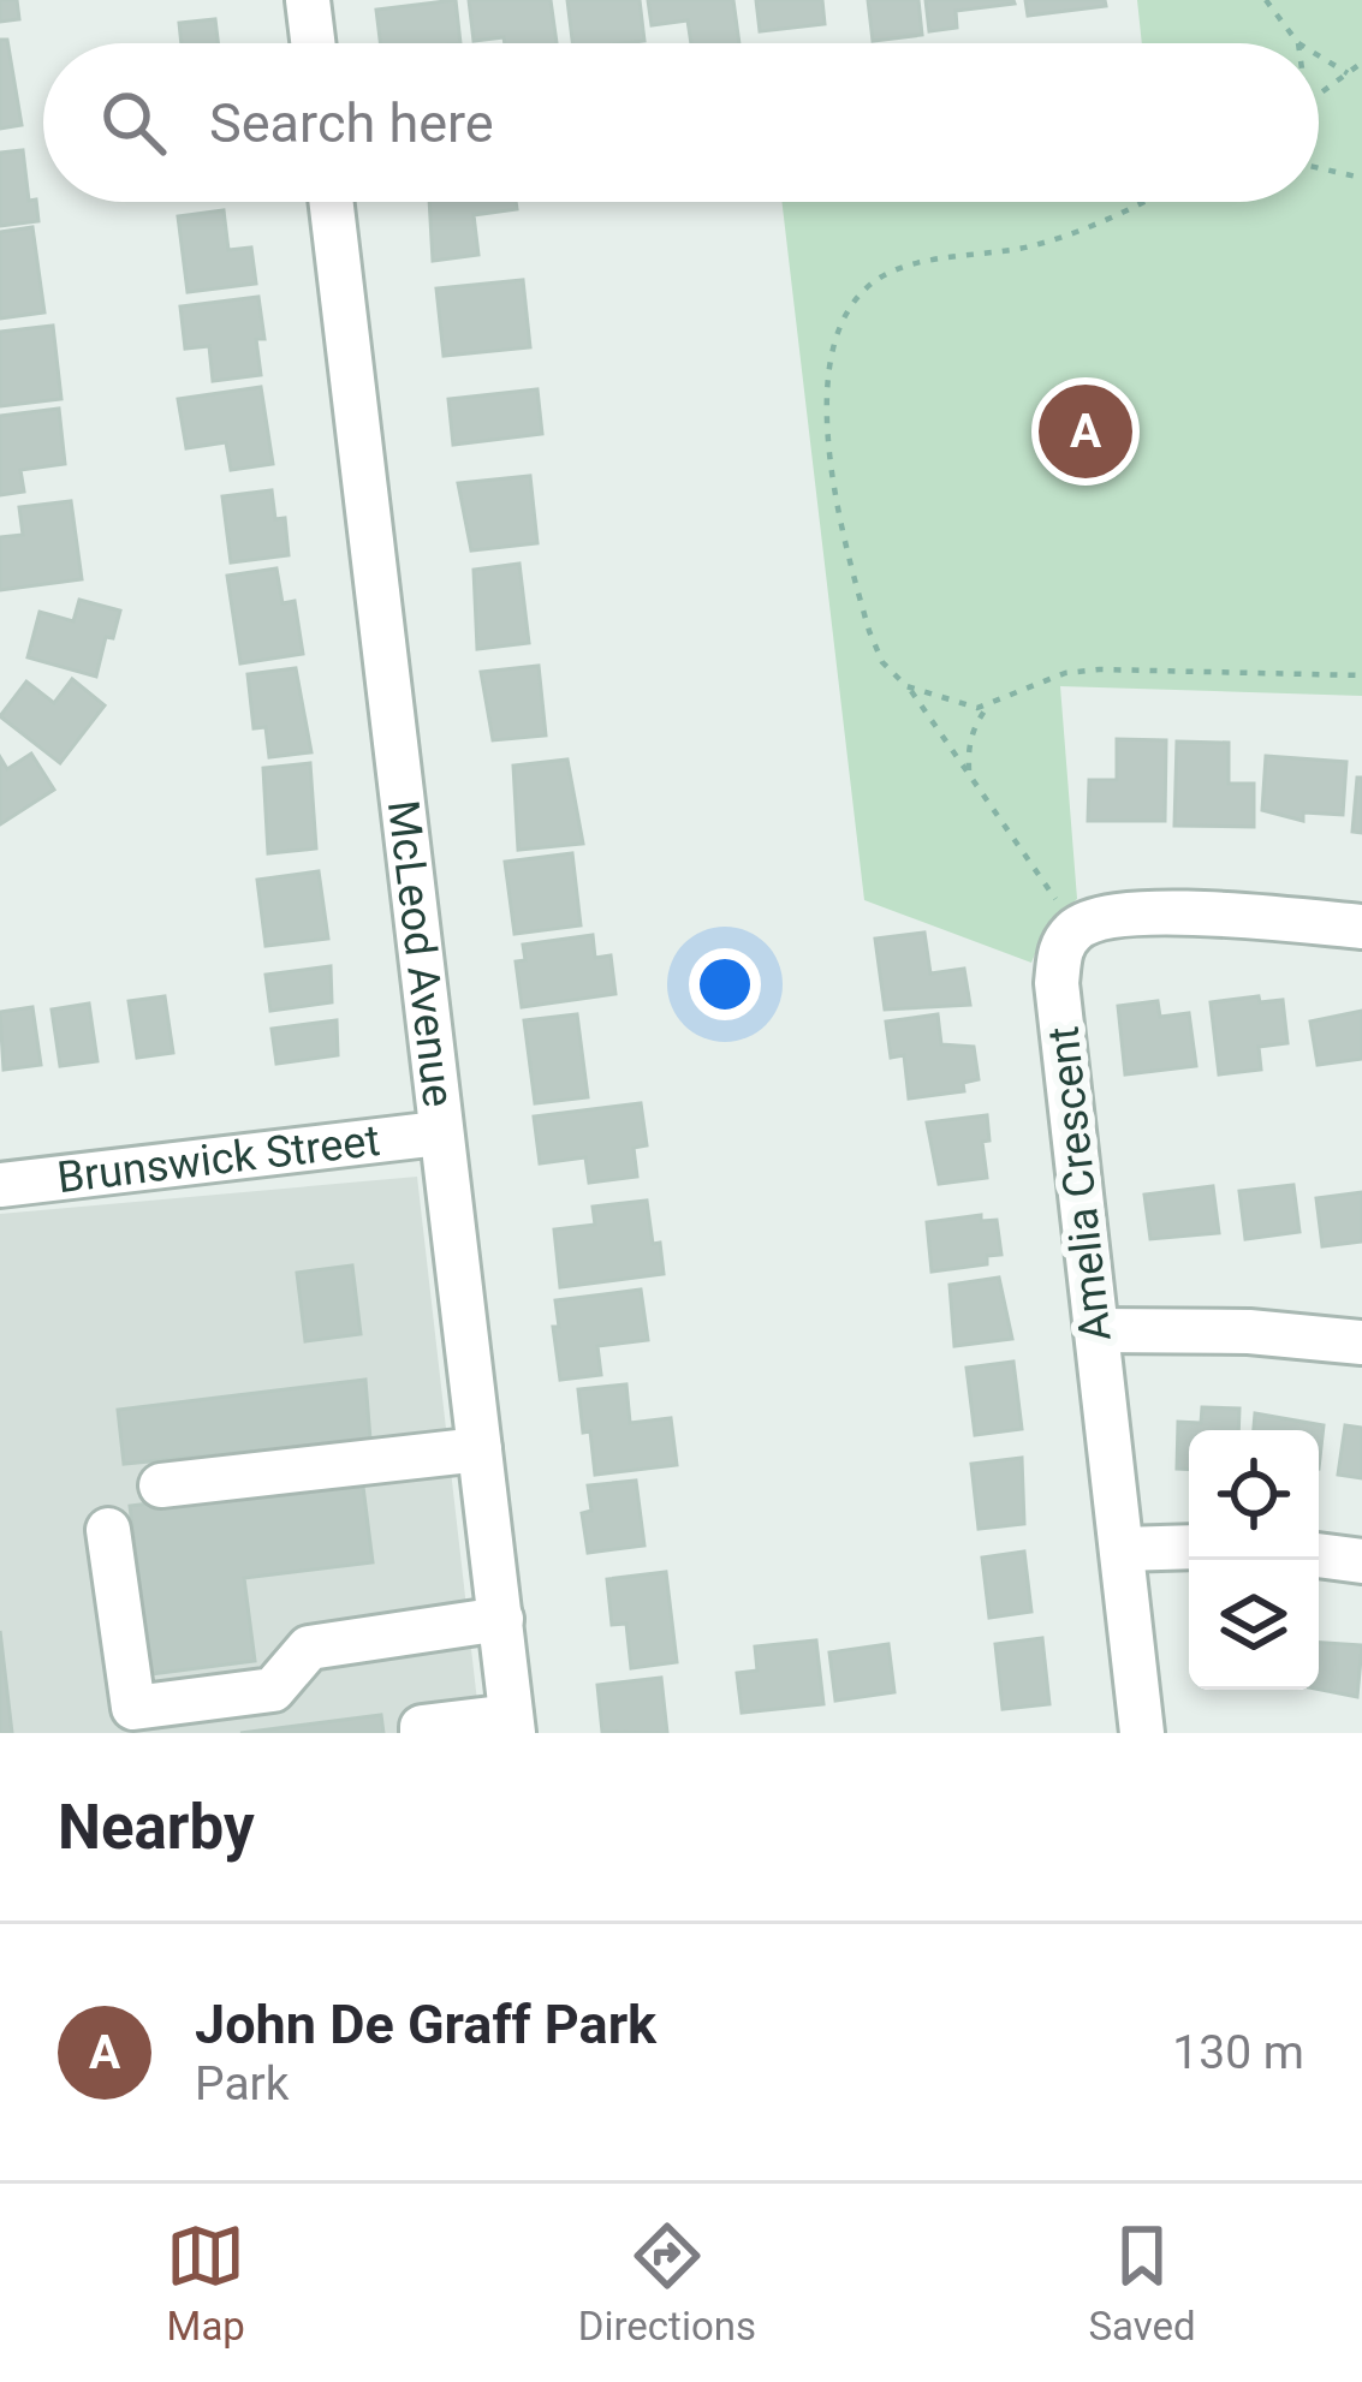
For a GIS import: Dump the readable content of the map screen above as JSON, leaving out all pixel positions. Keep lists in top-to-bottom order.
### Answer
{
  "streets": {
    "street": ["McLeod Avenue", "Brunswick Street", "Amelia Crescent"]
  },
  "crossings": [
    ["McLeod Avenue", "Brunswick Street"]
  ],
  "page": {
    "search": "Search here",
    "pins": "A",
    "heading": "Nearby",
    "list": [
      {
        "mark": "A",
        "name": "John De Graff Park",
        "note": "Park",
        "value": "130 m"
      }
    ],
    "nav": ["Map", "Directions", "Saved"]
  }
}
